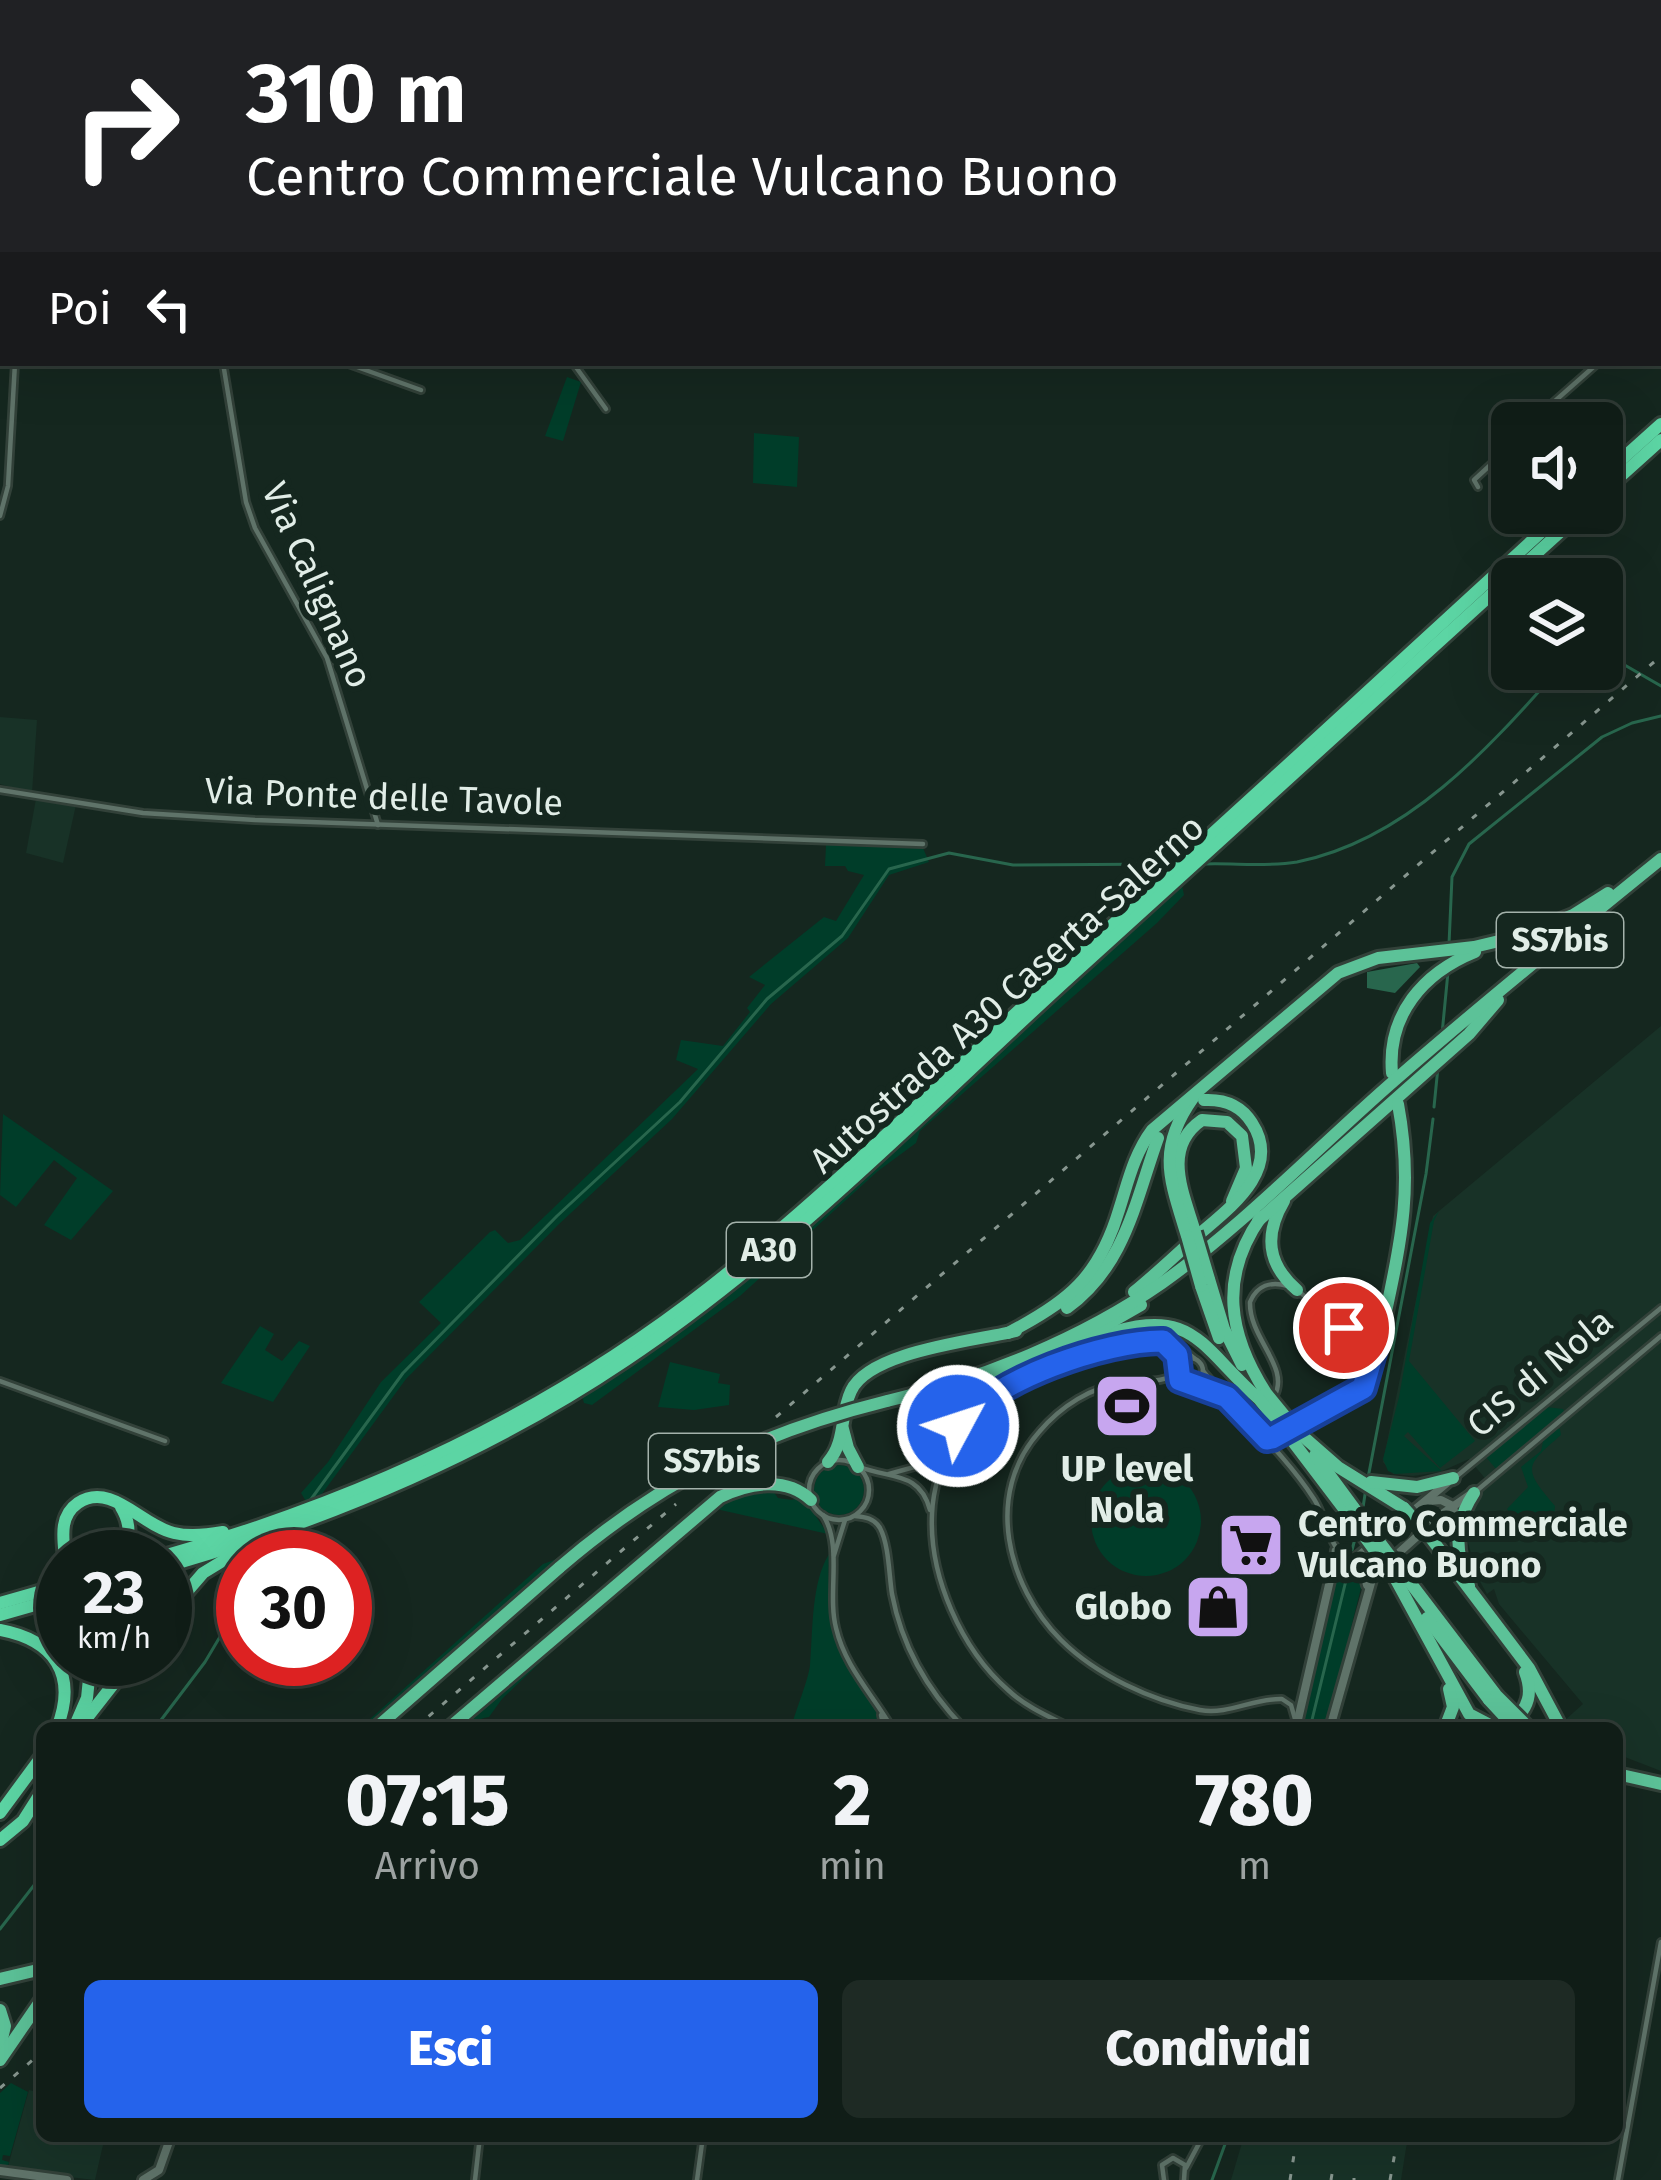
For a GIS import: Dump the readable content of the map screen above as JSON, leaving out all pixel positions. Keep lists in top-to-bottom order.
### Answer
{
  "streets": {
    "highway": ["SS7bis", "Autostrada A30 Caserta-Salerno", "A30"],
    "street": ["Via Calignano", "Via Ponte delle Tavole", "CIS di Nola"]
  },
  "crossings": [
    ["Via Calignano", "Via Ponte delle Tavole"]
  ],
  "places": {
    "sports": ["UP level Nola"],
    "supermarket": ["Centro Commerciale Vulcano Buono"],
    "shop": ["Globo"]
  },
  "page": {
    "turn": ["310 m", "Centro Commerciale Vulcano Buono"],
    "then": "Poi",
    "speed": "23 km/h",
    "limit": "30",
    "eta": [
      "07:15",
      "Arrivo",
      "2",
      "min",
      "780",
      "m"
    ],
    "buttons": ["Esci", "Condividi"]
  }
}
